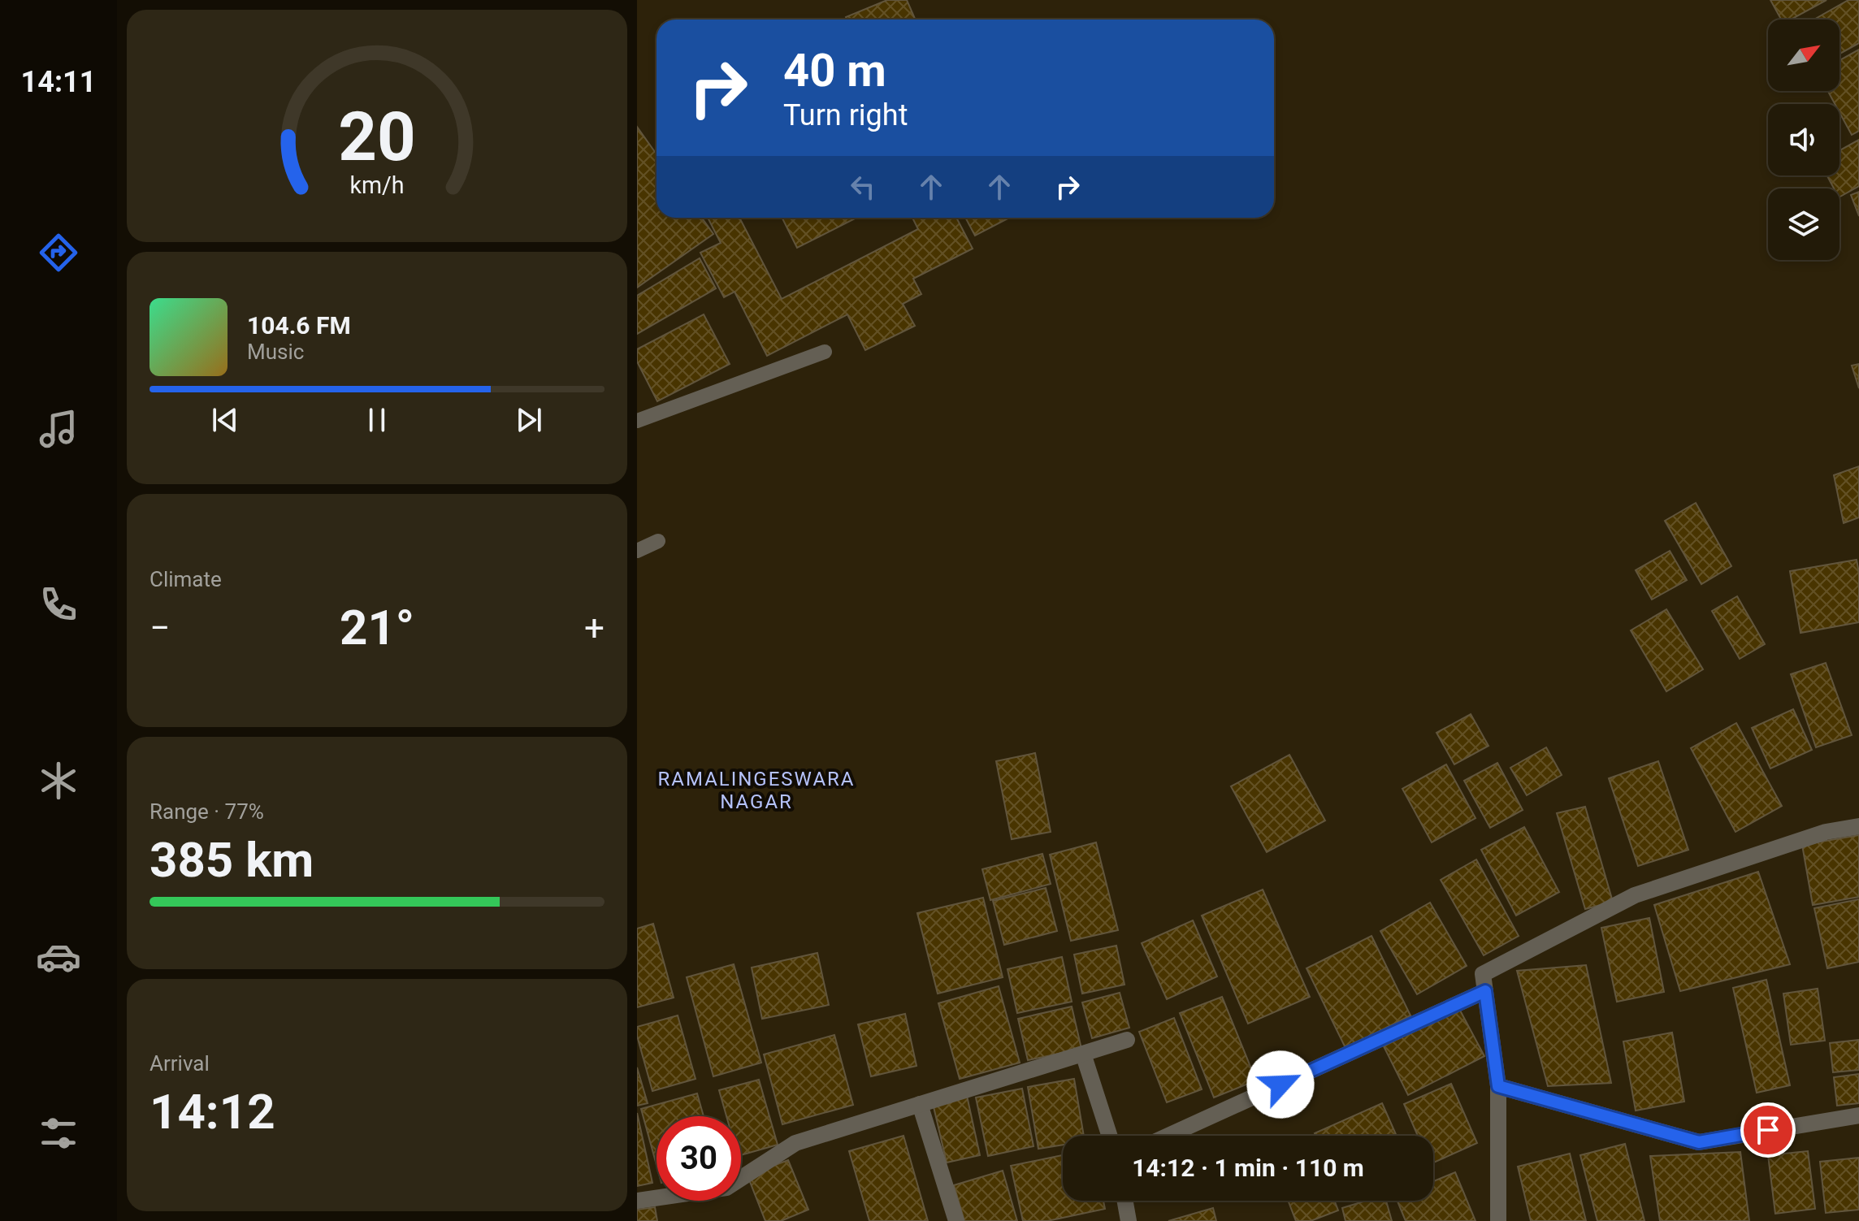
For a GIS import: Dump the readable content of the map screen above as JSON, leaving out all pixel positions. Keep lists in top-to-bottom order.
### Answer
{
  "districts": ["RAMALINGESWARA NAGAR"],
  "north": "top right",
  "page": {
    "tabs": "14:11",
    "turn": ["40 m", "Turn right"],
    "song": ["104.6 FM", "Music"],
    "tile": [
      "Climate",
      ["Range · 77%", "385 km"],
      ["Arrival", "14:12"]
    ],
    "heat": ["−", "21°", "+"],
    "limit": "30",
    "trip": "14:12 · 1 min · 110 m",
    "gauge": ["20", "km/h"]
  }
}
